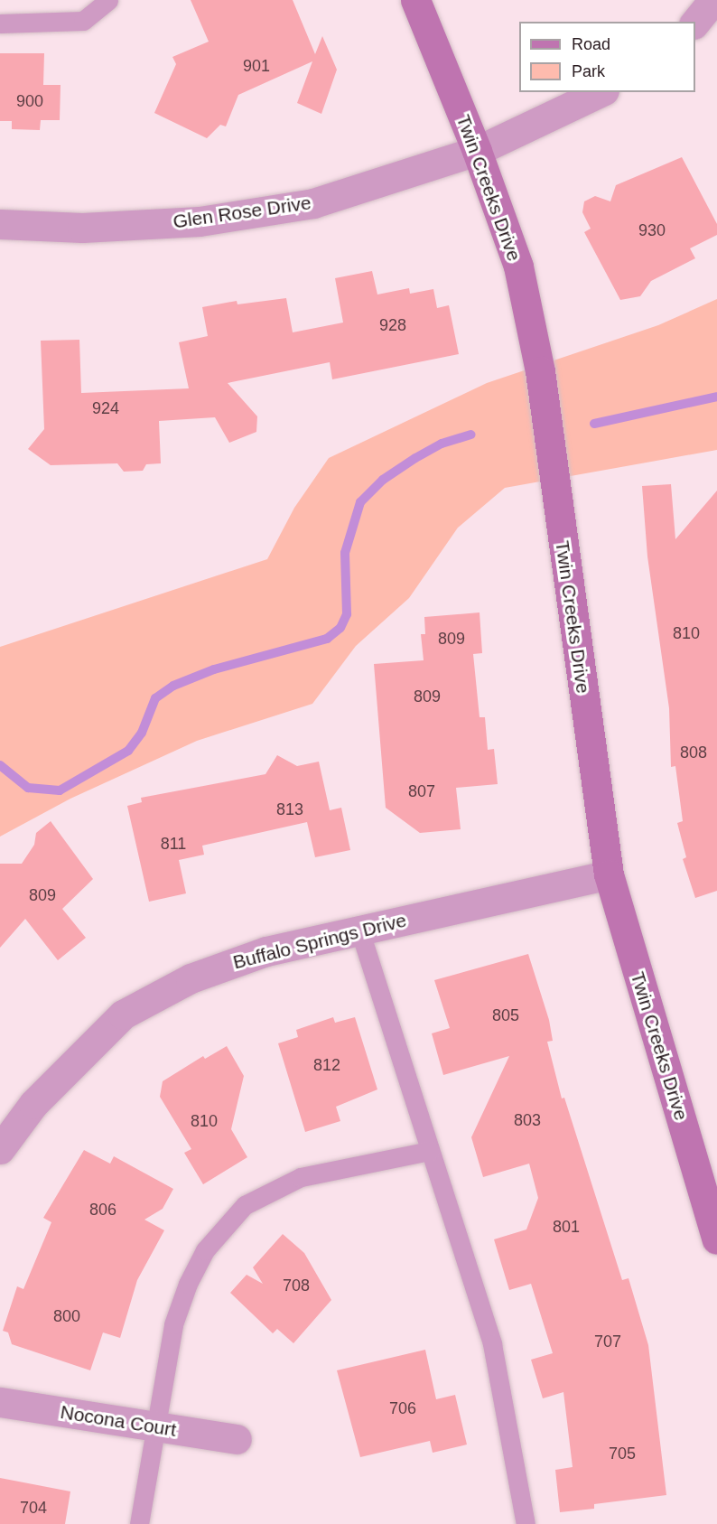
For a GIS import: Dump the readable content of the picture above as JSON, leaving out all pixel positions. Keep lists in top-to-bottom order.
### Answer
{
  "streets": {
    "street": [
      "Twin Creeks Drive",
      "Glen Rose Drive",
      "Buffalo Springs Drive",
      "Nocona Court"
    ]
  },
  "crossings": [
    ["Twin Creeks Drive", "Glen Rose Drive"],
    ["Twin Creeks Drive", "Buffalo Springs Drive"]
  ],
  "house_numbers": [
    "901",
    "900",
    "930",
    "928",
    "924",
    "810",
    "809",
    "809",
    "808",
    "807",
    "813",
    "811",
    "809",
    "805",
    "812",
    "803",
    "810",
    "806",
    "801",
    "708",
    "800",
    "707",
    "706",
    "705",
    "704"
  ],
  "legend": ["Road", "Park"]
}
